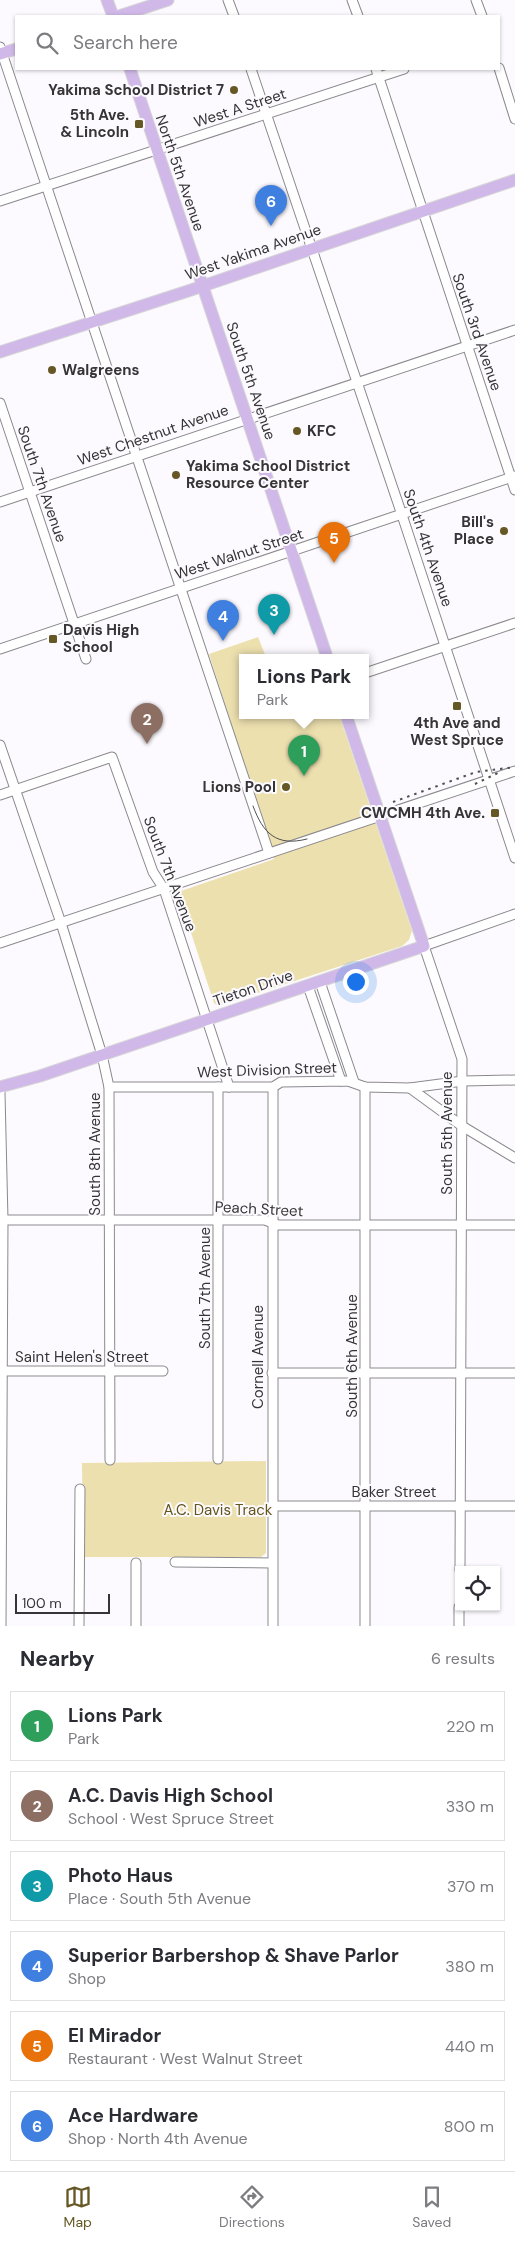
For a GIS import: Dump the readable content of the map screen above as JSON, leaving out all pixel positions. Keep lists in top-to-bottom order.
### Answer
{
  "streets": {
    "main road": [
      "North 5th Avenue",
      "West Yakima Avenue",
      "South 5th Avenue",
      "Tieton Drive"
    ],
    "street": [
      "West A Street",
      "South 3rd Avenue",
      "West Chestnut Avenue",
      "South 7th Avenue",
      "South 4th Avenue",
      "West Walnut Street",
      "West Division Street",
      "South 8th Avenue",
      "Peach Street",
      "South 6th Avenue",
      "Saint Helen's Street",
      "Cornell Avenue",
      "Baker Street"
    ]
  },
  "crossings": [
    ["West A Street", "North 5th Avenue"],
    ["West A Street", "South 3rd Avenue"],
    ["West A Street", "South 4th Avenue"],
    ["North 5th Avenue", "West Yakima Avenue"],
    ["North 5th Avenue", "South 5th Avenue"],
    ["West Yakima Avenue", "South 3rd Avenue"],
    ["West Yakima Avenue", "South 5th Avenue"],
    ["West Yakima Avenue", "South 4th Avenue"],
    ["South 3rd Avenue", "West Chestnut Avenue"],
    ["South 3rd Avenue", "West Walnut Street"],
    ["South 5th Avenue", "West Chestnut Avenue"],
    ["South 5th Avenue", "West Walnut Street"],
    ["South 5th Avenue", "Tieton Drive"],
    ["South 5th Avenue", "West Division Street"],
    ["South 5th Avenue", "Peach Street"],
    ["South 5th Avenue", "Baker Street"],
    ["West Chestnut Avenue", "South 7th Avenue"],
    ["West Chestnut Avenue", "South 4th Avenue"],
    ["South 7th Avenue", "West Walnut Street"],
    ["South 7th Avenue", "Tieton Drive"],
    ["South 7th Avenue", "West Division Street"],
    ["South 7th Avenue", "South 8th Avenue"],
    ["South 7th Avenue", "Peach Street"],
    ["South 4th Avenue", "West Walnut Street"],
    ["Tieton Drive", "South 8th Avenue"],
    ["West Division Street", "South 8th Avenue"],
    ["West Division Street", "South 6th Avenue"],
    ["West Division Street", "Cornell Avenue"],
    ["South 8th Avenue", "Peach Street"],
    ["South 8th Avenue", "Saint Helen's Street"],
    ["Peach Street", "South 6th Avenue"],
    ["Peach Street", "Cornell Avenue"],
    ["South 6th Avenue", "Baker Street"],
    ["Cornell Avenue", "Baker Street"]
  ],
  "parks": ["A.C. Davis Track"],
  "places": {
    "other": [
      "Yakima School District 7",
      "Walgreens",
      "KFC",
      "Yakima School District Resource Center",
      "Bill's Place",
      "Lions Pool"
    ],
    "transit": [
      "5th Ave. & Lincoln",
      "Davis High School",
      "4th Ave and West Spruce",
      "CWCMH 4th Ave."
    ]
  },
  "scale_bar": "100 m",
  "page": {
    "search": "Search here",
    "pins": [
      "6",
      "5",
      "3",
      "4",
      "2",
      "1"
    ],
    "popup": ["Lions Park", "Park"],
    "scale": "100 m",
    "heading": ["Nearby", "6 results"],
    "list": [
      {
        "mark": "1",
        "name": "Lions Park",
        "note": "Park",
        "value": "220 m"
      },
      {
        "mark": "2",
        "name": "A.C. Davis High School",
        "note": "School · West Spruce Street",
        "value": "330 m"
      },
      {
        "mark": "3",
        "name": "Photo Haus",
        "note": "Place · South 5th Avenue",
        "value": "370 m"
      },
      {
        "mark": "4",
        "name": "Superior Barbershop & Shave Parlor",
        "note": "Shop",
        "value": "380 m"
      },
      {
        "mark": "5",
        "name": "El Mirador",
        "note": "Restaurant · West Walnut Street",
        "value": "440 m"
      },
      {
        "mark": "6",
        "name": "Ace Hardware",
        "note": "Shop · North 4th Avenue",
        "value": "800 m"
      }
    ],
    "nav": ["Map", "Directions", "Saved"]
  }
}
